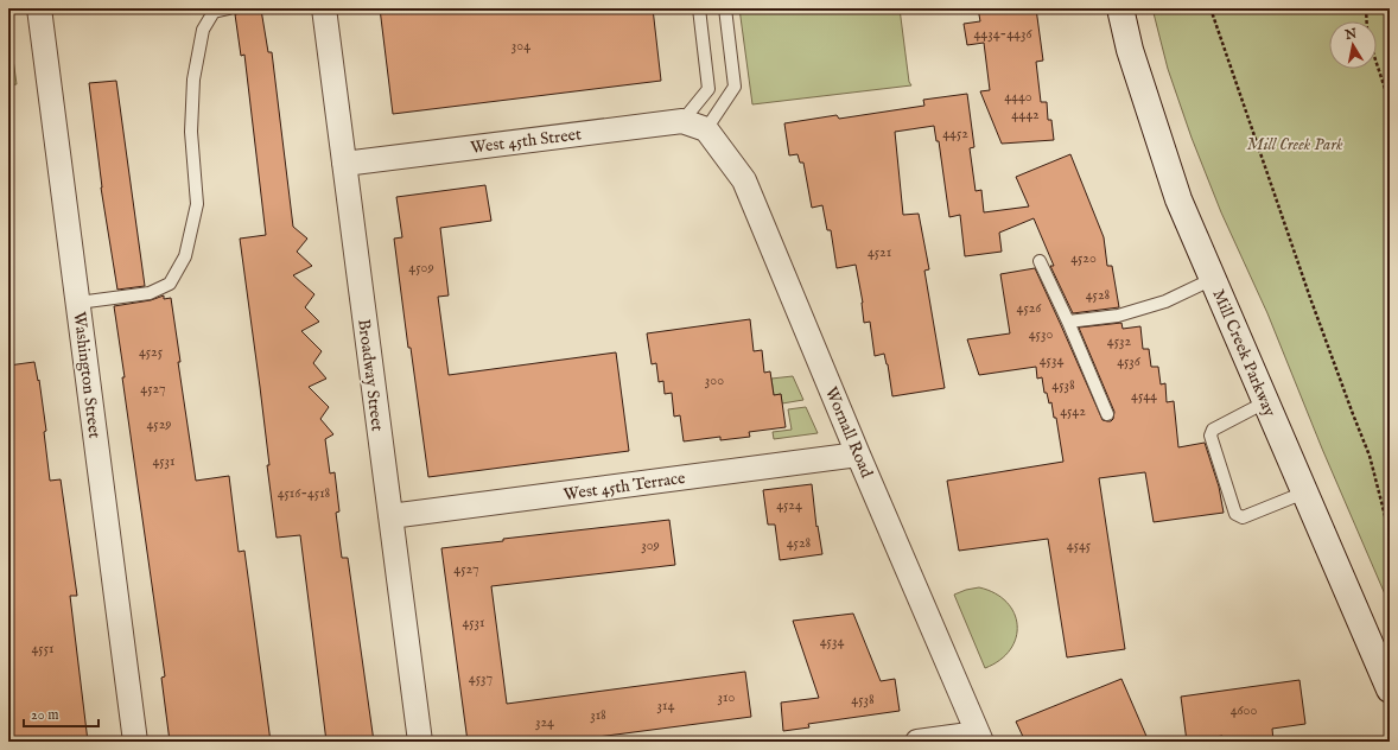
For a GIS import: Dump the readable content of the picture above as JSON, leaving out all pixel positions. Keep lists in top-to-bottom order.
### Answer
{
  "streets": {
    "main road": ["Mill Creek Parkway"],
    "street": [
      "West 45th Street",
      "Washington Street",
      "Broadway Street",
      "Wornall Road",
      "West 45th Terrace"
    ]
  },
  "crossings": [
    ["West 45th Street", "Broadway Street"],
    ["West 45th Street", "Wornall Road"],
    ["Broadway Street", "West 45th Terrace"],
    ["Wornall Road", "West 45th Terrace"]
  ],
  "parks": ["Mill Creek Park"],
  "house_numbers": [
    "4434-4436",
    "304",
    "4440",
    "4442",
    "4452",
    "4521",
    "4520",
    "4509",
    "4528",
    "4526",
    "4530",
    "4532",
    "4525",
    "4534",
    "4536",
    "300",
    "4538",
    "4527",
    "4544",
    "4542",
    "4529",
    "4531",
    "4516-4518",
    "4524",
    "4528",
    "309",
    "4545",
    "4527",
    "4531",
    "4534",
    "4551",
    "4537",
    "310",
    "4538",
    "314",
    "4600",
    "318",
    "324"
  ],
  "scale_bar": "20 m",
  "north": "top"
}
